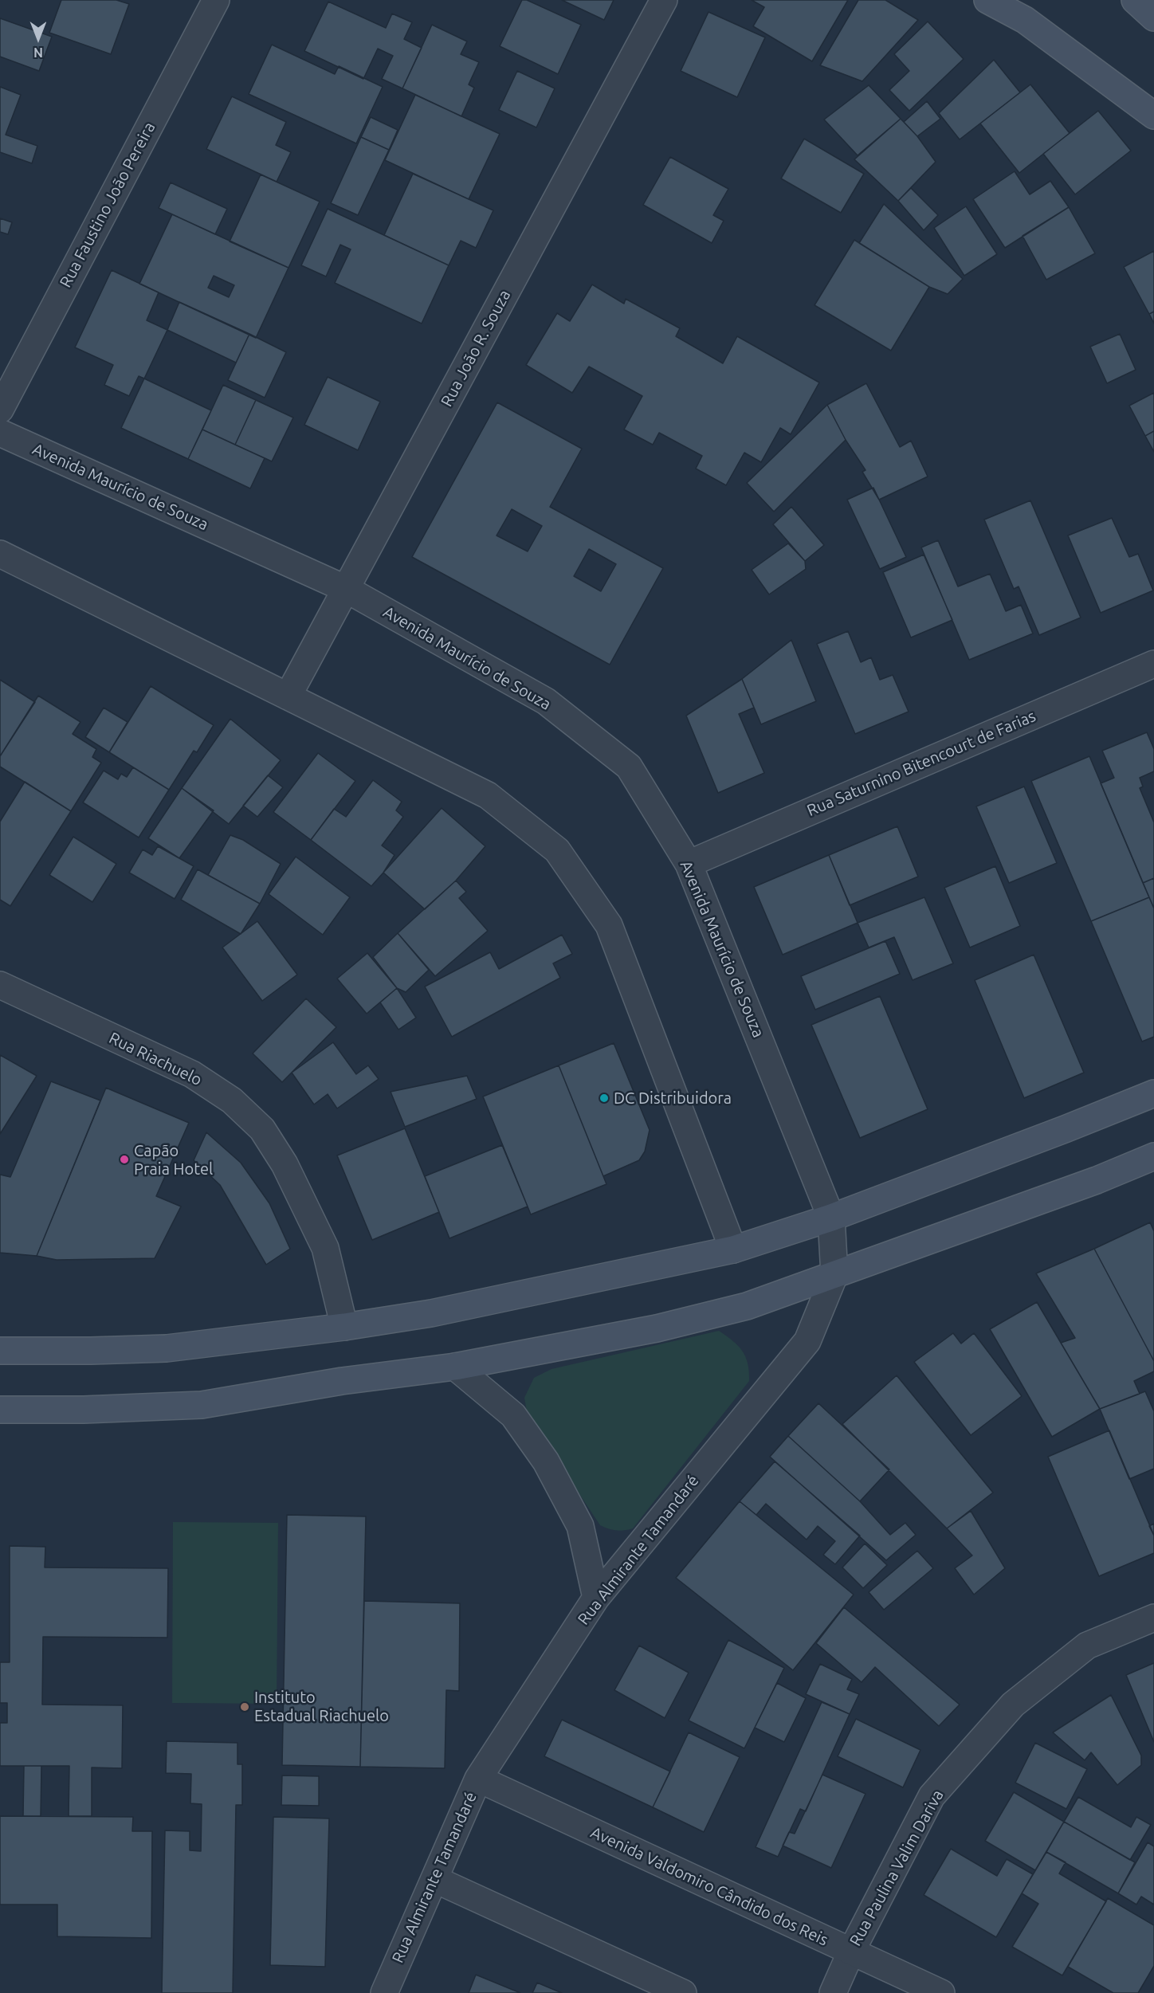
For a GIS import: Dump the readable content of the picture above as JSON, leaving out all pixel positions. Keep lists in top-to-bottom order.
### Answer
{
  "streets": {
    "street": [
      "Rua Faustino João Pereira",
      "Rua João R. Souza",
      "Avenida Maurício de Souza",
      "Rua Saturnino Bitencourt de Farias",
      "Rua Riachuelo",
      "Rua Almirante Tamandaré",
      "Rua Paulina Valim Dariva",
      "Avenida Valdomiro Cândido dos Reis"
    ]
  },
  "crossings": [
    ["Rua João R. Souza", "Avenida Maurício de Souza"],
    ["Avenida Maurício de Souza", "Rua Saturnino Bitencourt de Farias"],
    ["Avenida Maurício de Souza", "Rua Almirante Tamandaré"],
    ["Rua Almirante Tamandaré", "Avenida Valdomiro Cândido dos Reis"],
    ["Rua Paulina Valim Dariva", "Avenida Valdomiro Cândido dos Reis"]
  ],
  "places": ["DC Distribuidora", "Capão Praia Hotel", "Instituto Estadual Riachuelo"],
  "north": "bottom"
}
